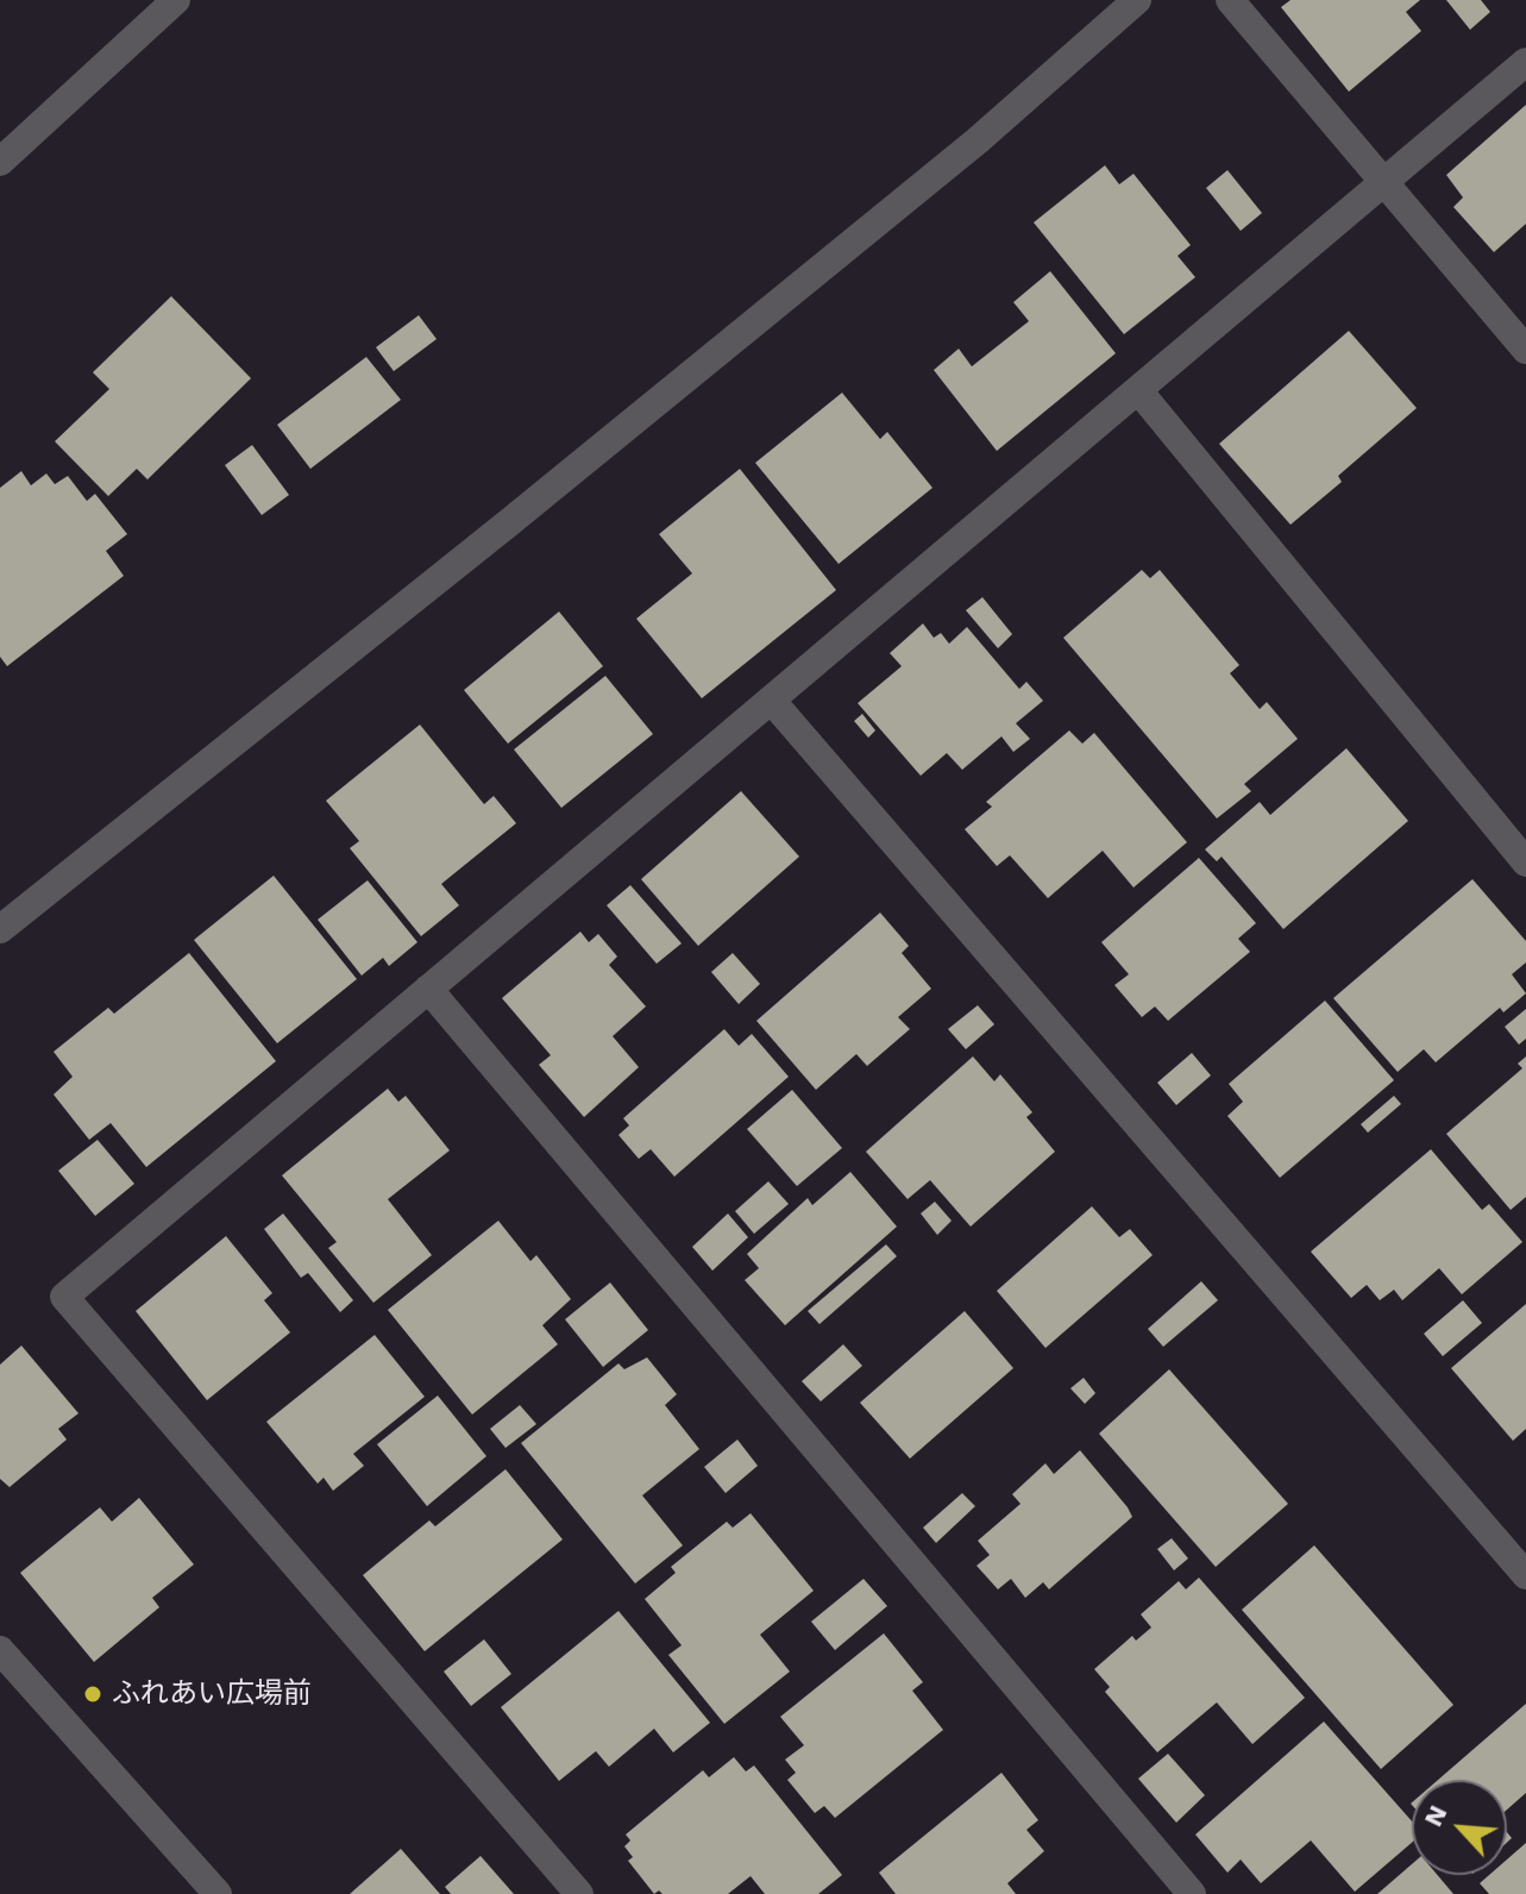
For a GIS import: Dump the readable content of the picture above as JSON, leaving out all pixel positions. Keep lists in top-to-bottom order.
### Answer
{
  "places": ["ふれあい広場前"],
  "north": "top left"
}
